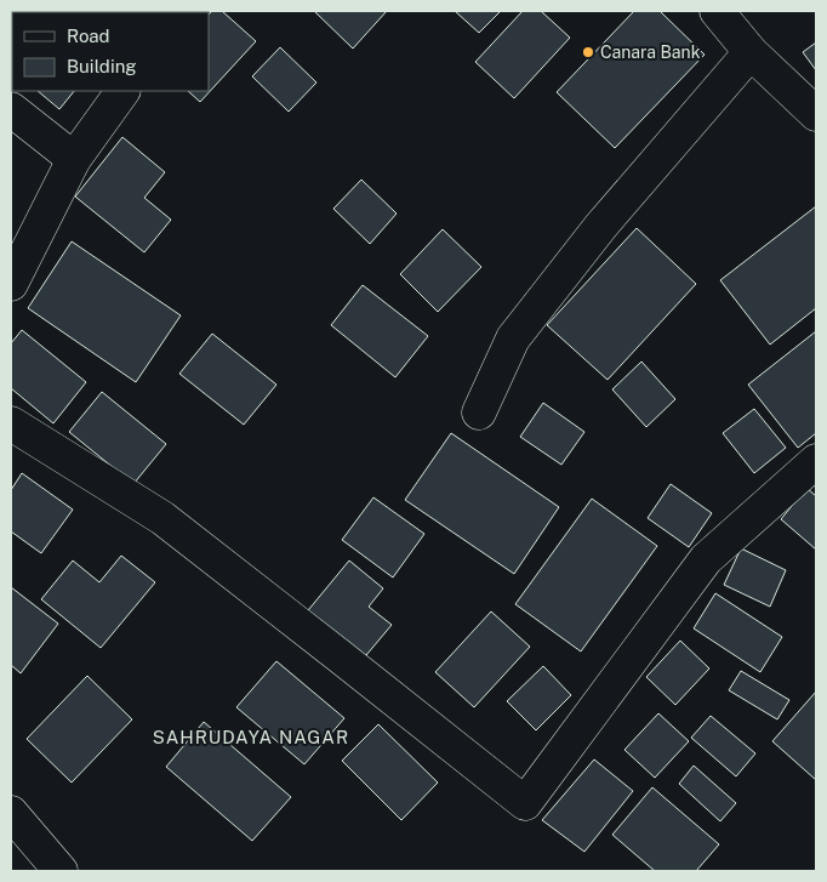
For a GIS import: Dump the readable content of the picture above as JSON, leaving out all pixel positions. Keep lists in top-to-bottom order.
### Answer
{
  "districts": ["SAHRUDAYA NAGAR"],
  "places": ["Canara Bank"],
  "legend": ["Road", "Building"]
}
